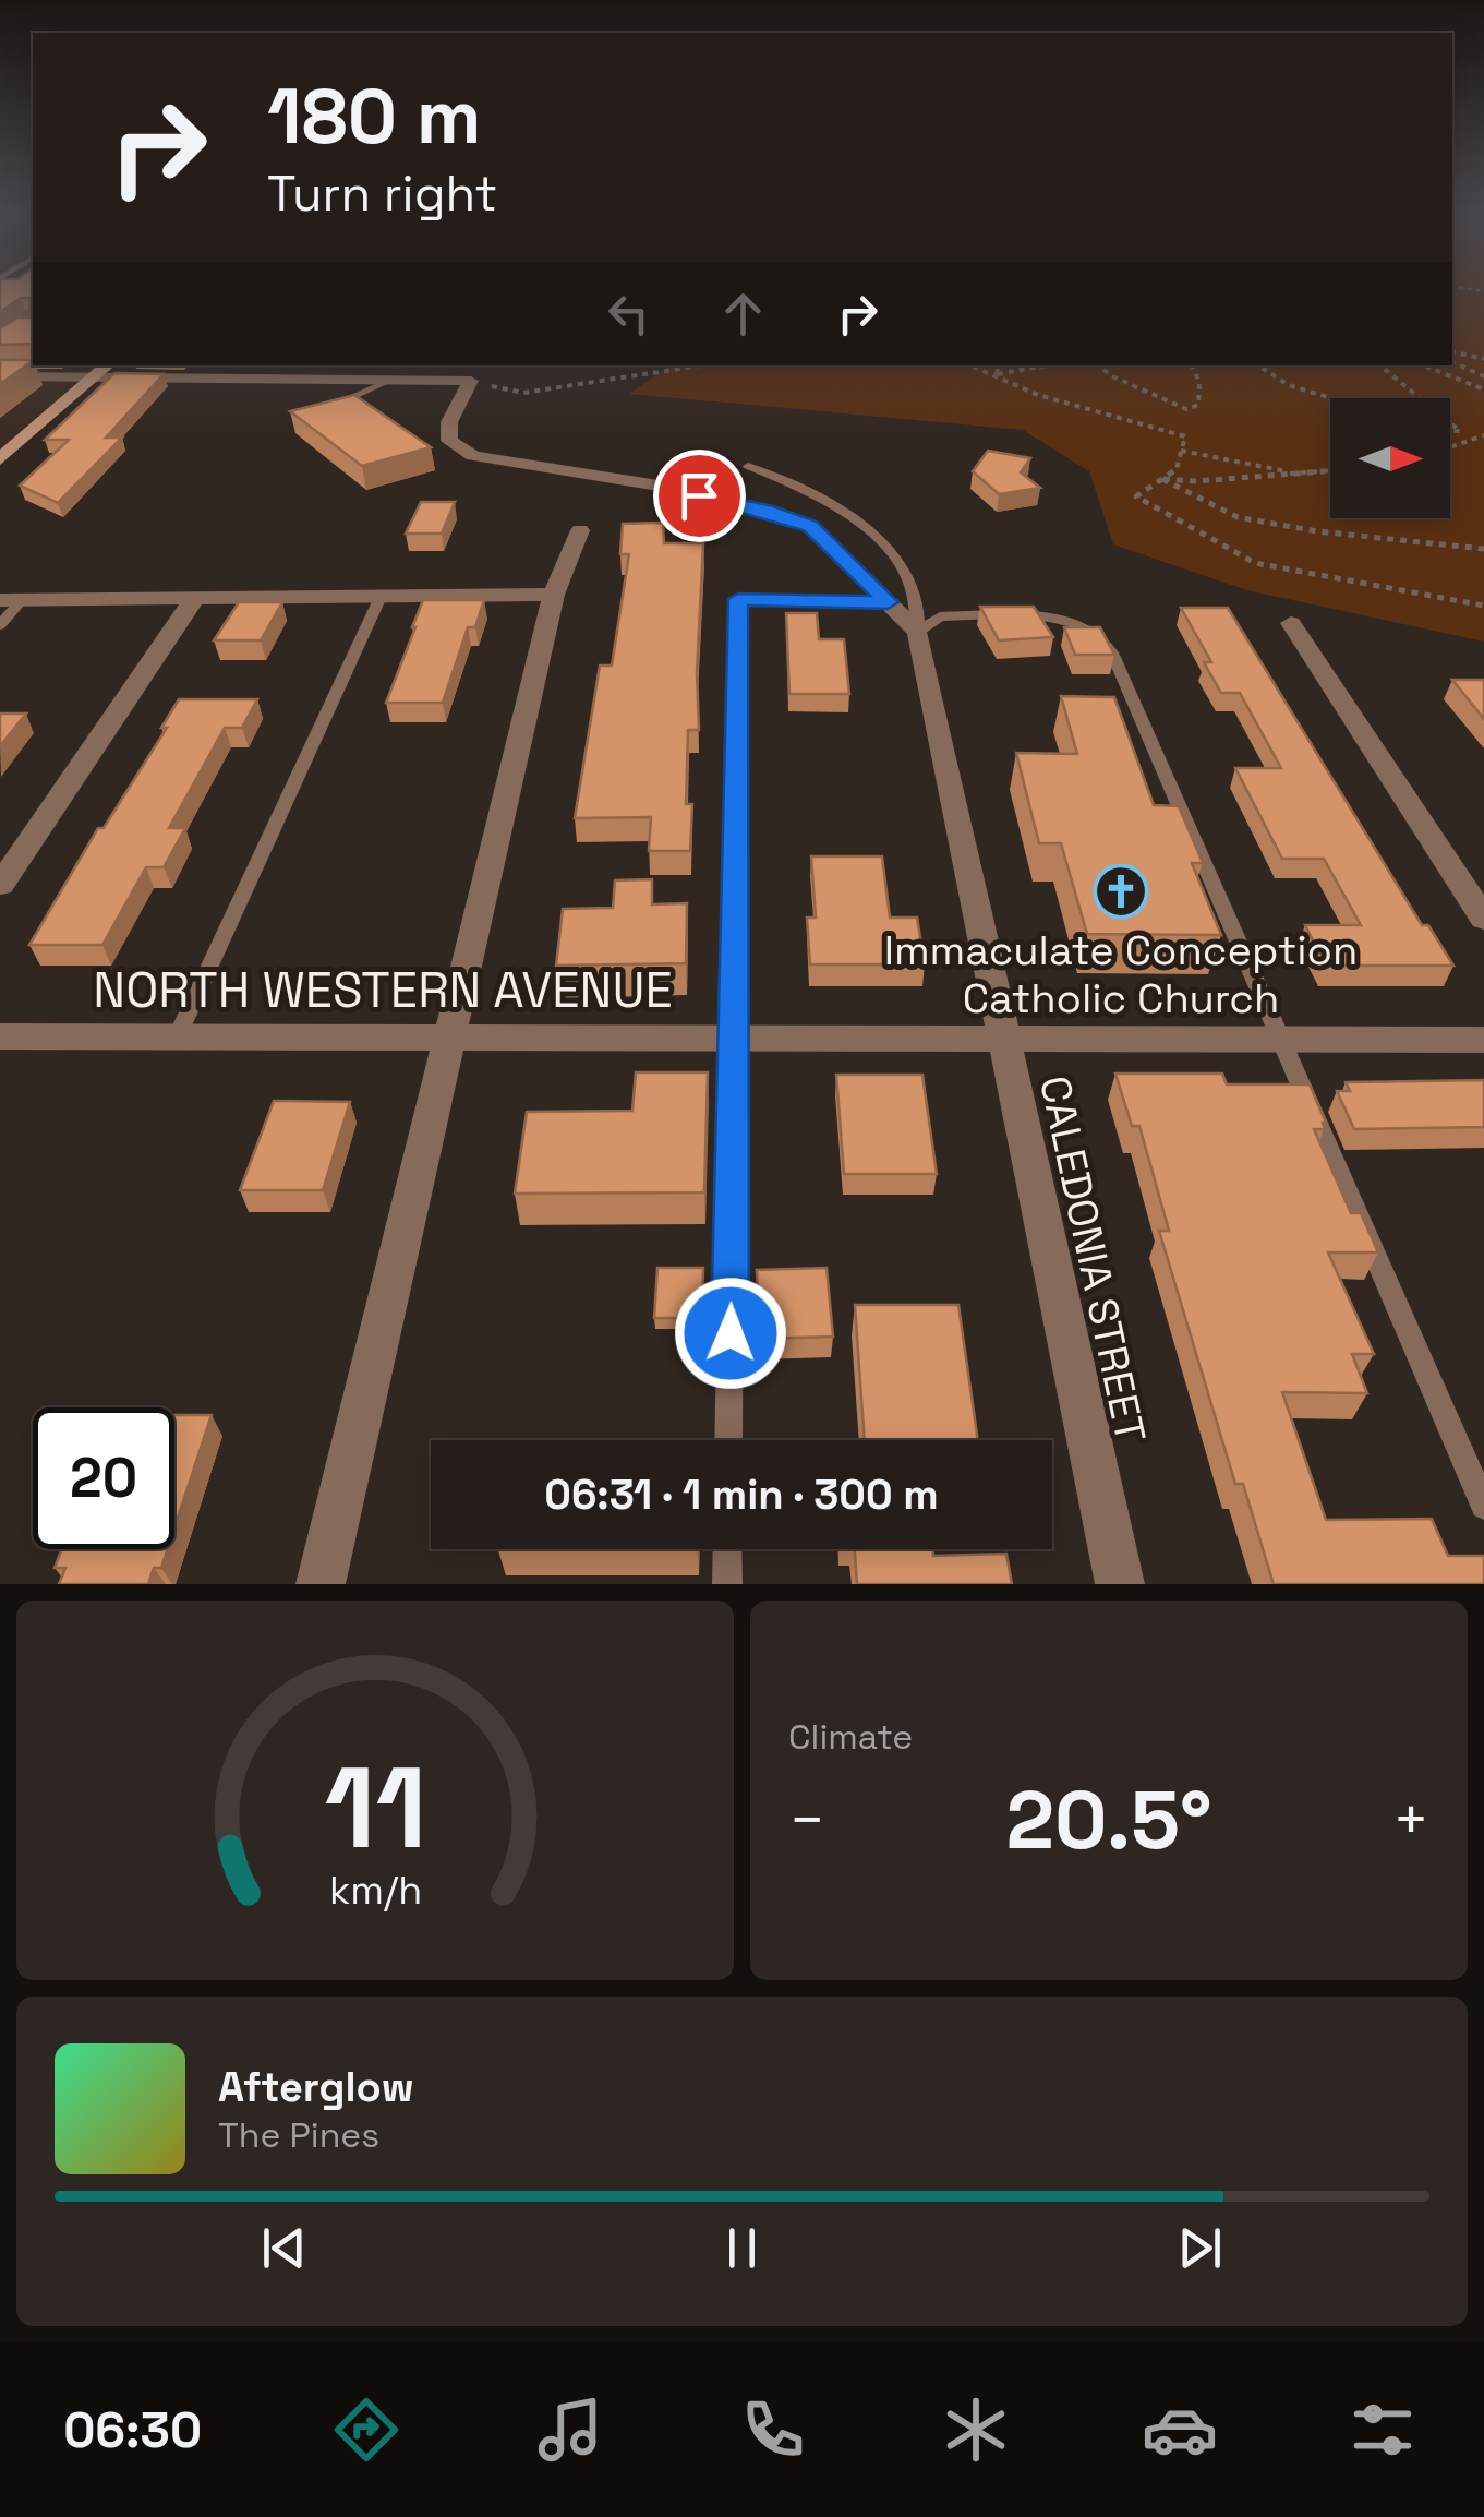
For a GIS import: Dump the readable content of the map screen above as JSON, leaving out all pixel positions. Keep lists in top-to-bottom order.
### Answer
{
  "streets": {
    "street": ["NORTH WESTERN AVENUE", "CALEDONIA STREET"]
  },
  "crossings": [
    ["NORTH WESTERN AVENUE", "CALEDONIA STREET"]
  ],
  "places": {
    "church": ["Immaculate Conception Catholic Church"]
  },
  "north": "right",
  "page": {
    "turn": ["180 m", "Turn right"],
    "limit": "20",
    "trip": "06:31 · 1 min · 300 m",
    "tile": "Climate",
    "heat": ["−", "20.5°", "+"],
    "song": ["Afterglow", "The Pines"],
    "tabs": "06:30",
    "gauge": ["11", "km/h"]
  }
}
